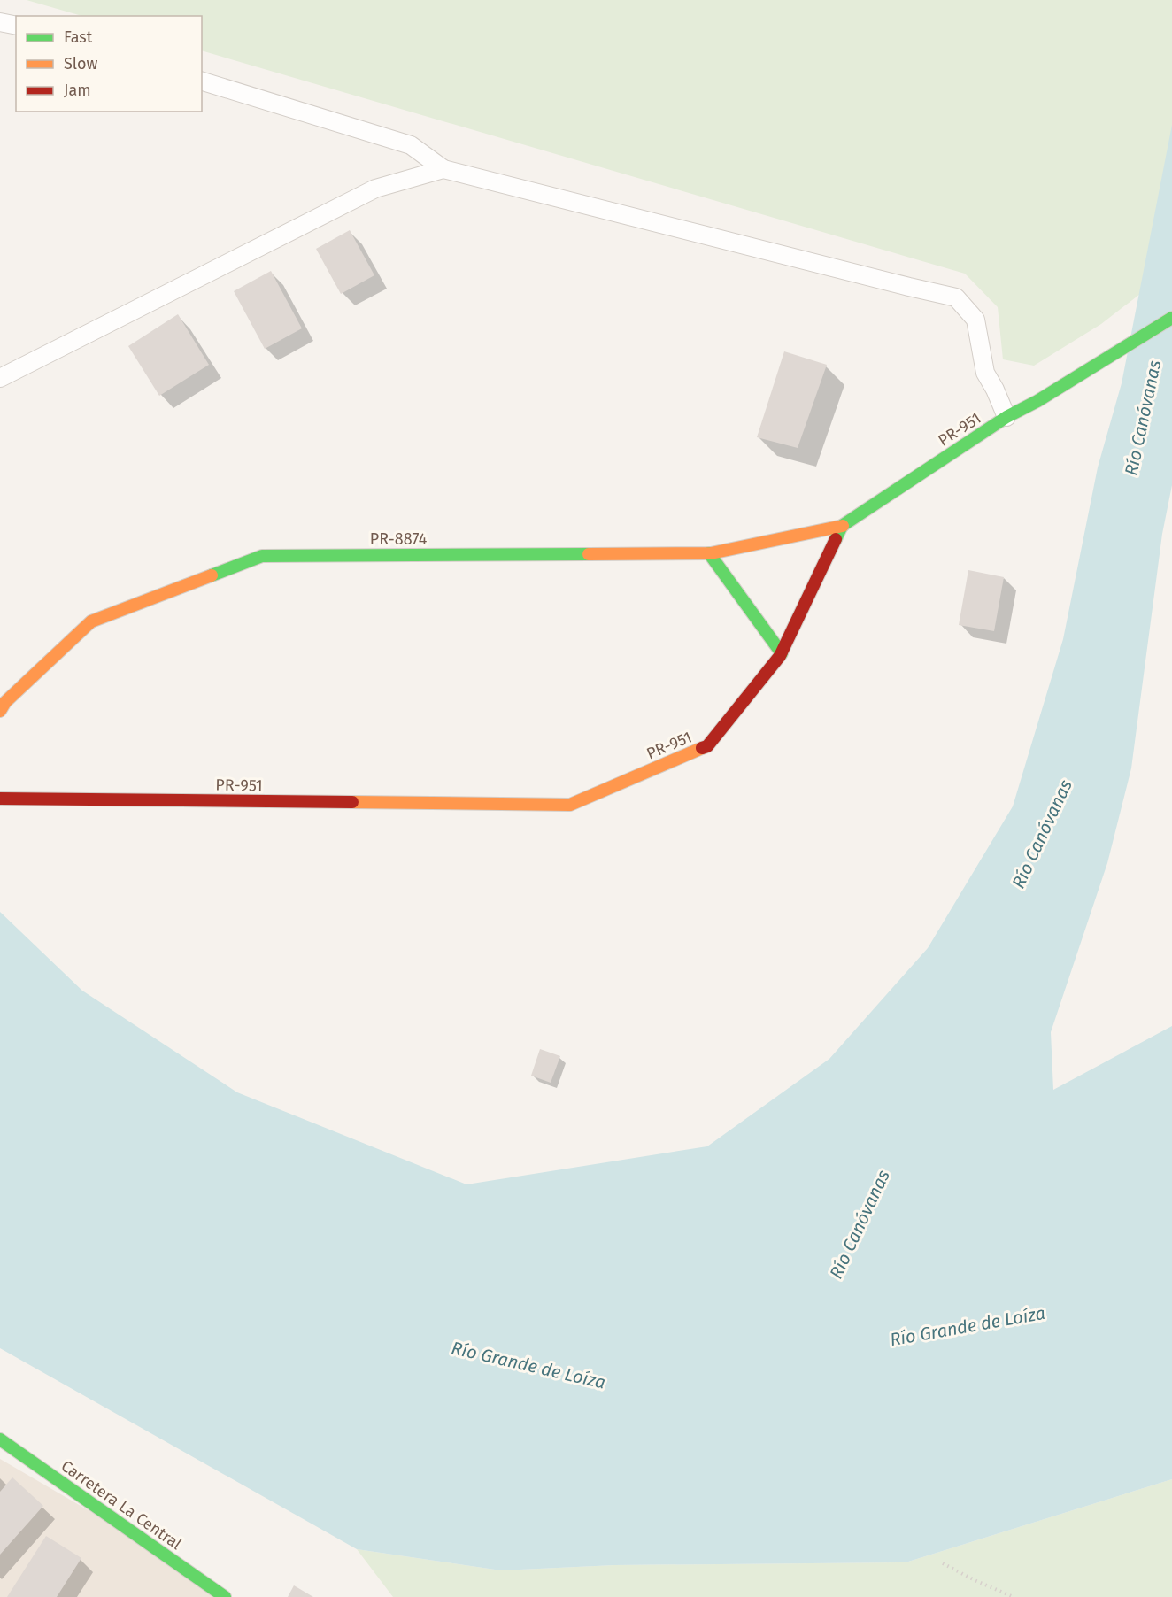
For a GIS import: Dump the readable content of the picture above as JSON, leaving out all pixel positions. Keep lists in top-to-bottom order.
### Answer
{
  "streets": {
    "street": ["PR-951", "PR-8874", "Carretera La Central"]
  },
  "crossings": [
    ["PR-951", "PR-8874"]
  ],
  "water": ["Río Canóvanas", "Río Grande de Loíza"],
  "legend": ["Fast", "Slow", "Jam"]
}
